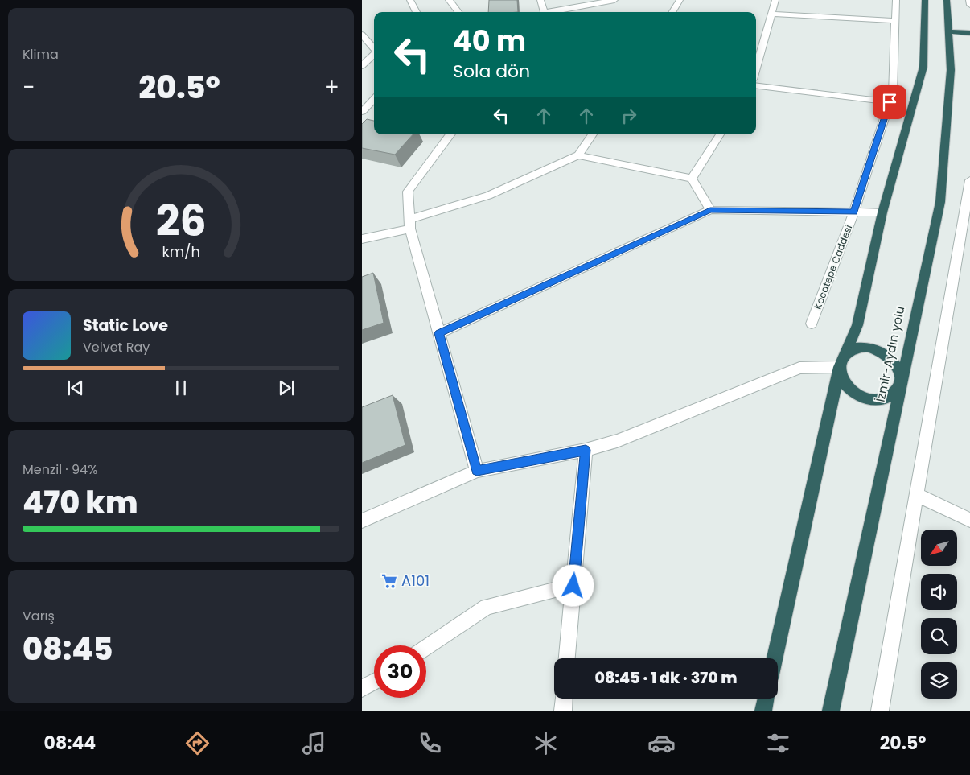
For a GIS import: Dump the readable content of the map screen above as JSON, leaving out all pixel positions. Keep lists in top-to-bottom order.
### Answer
{
  "streets": {
    "highway": ["İzmir-Aydın yolu"],
    "street": ["Kocatepe Caddesi"]
  },
  "places": {
    "supermarket": ["A101"]
  },
  "north": "bottom left",
  "page": {
    "tile": [
      "Klima",
      ["Menzil · 94%", "470 km"],
      ["Varış", "08:45"]
    ],
    "turn": ["40 m", "Sola dön"],
    "heat": ["−", "20.5°", "+"],
    "song": ["Static Love", "Velvet Ray"],
    "limit": "30",
    "trip": "08:45 · 1 dk · 370 m",
    "tabs": ["08:44", "20.5°"],
    "gauge": ["26", "km/h"]
  }
}
